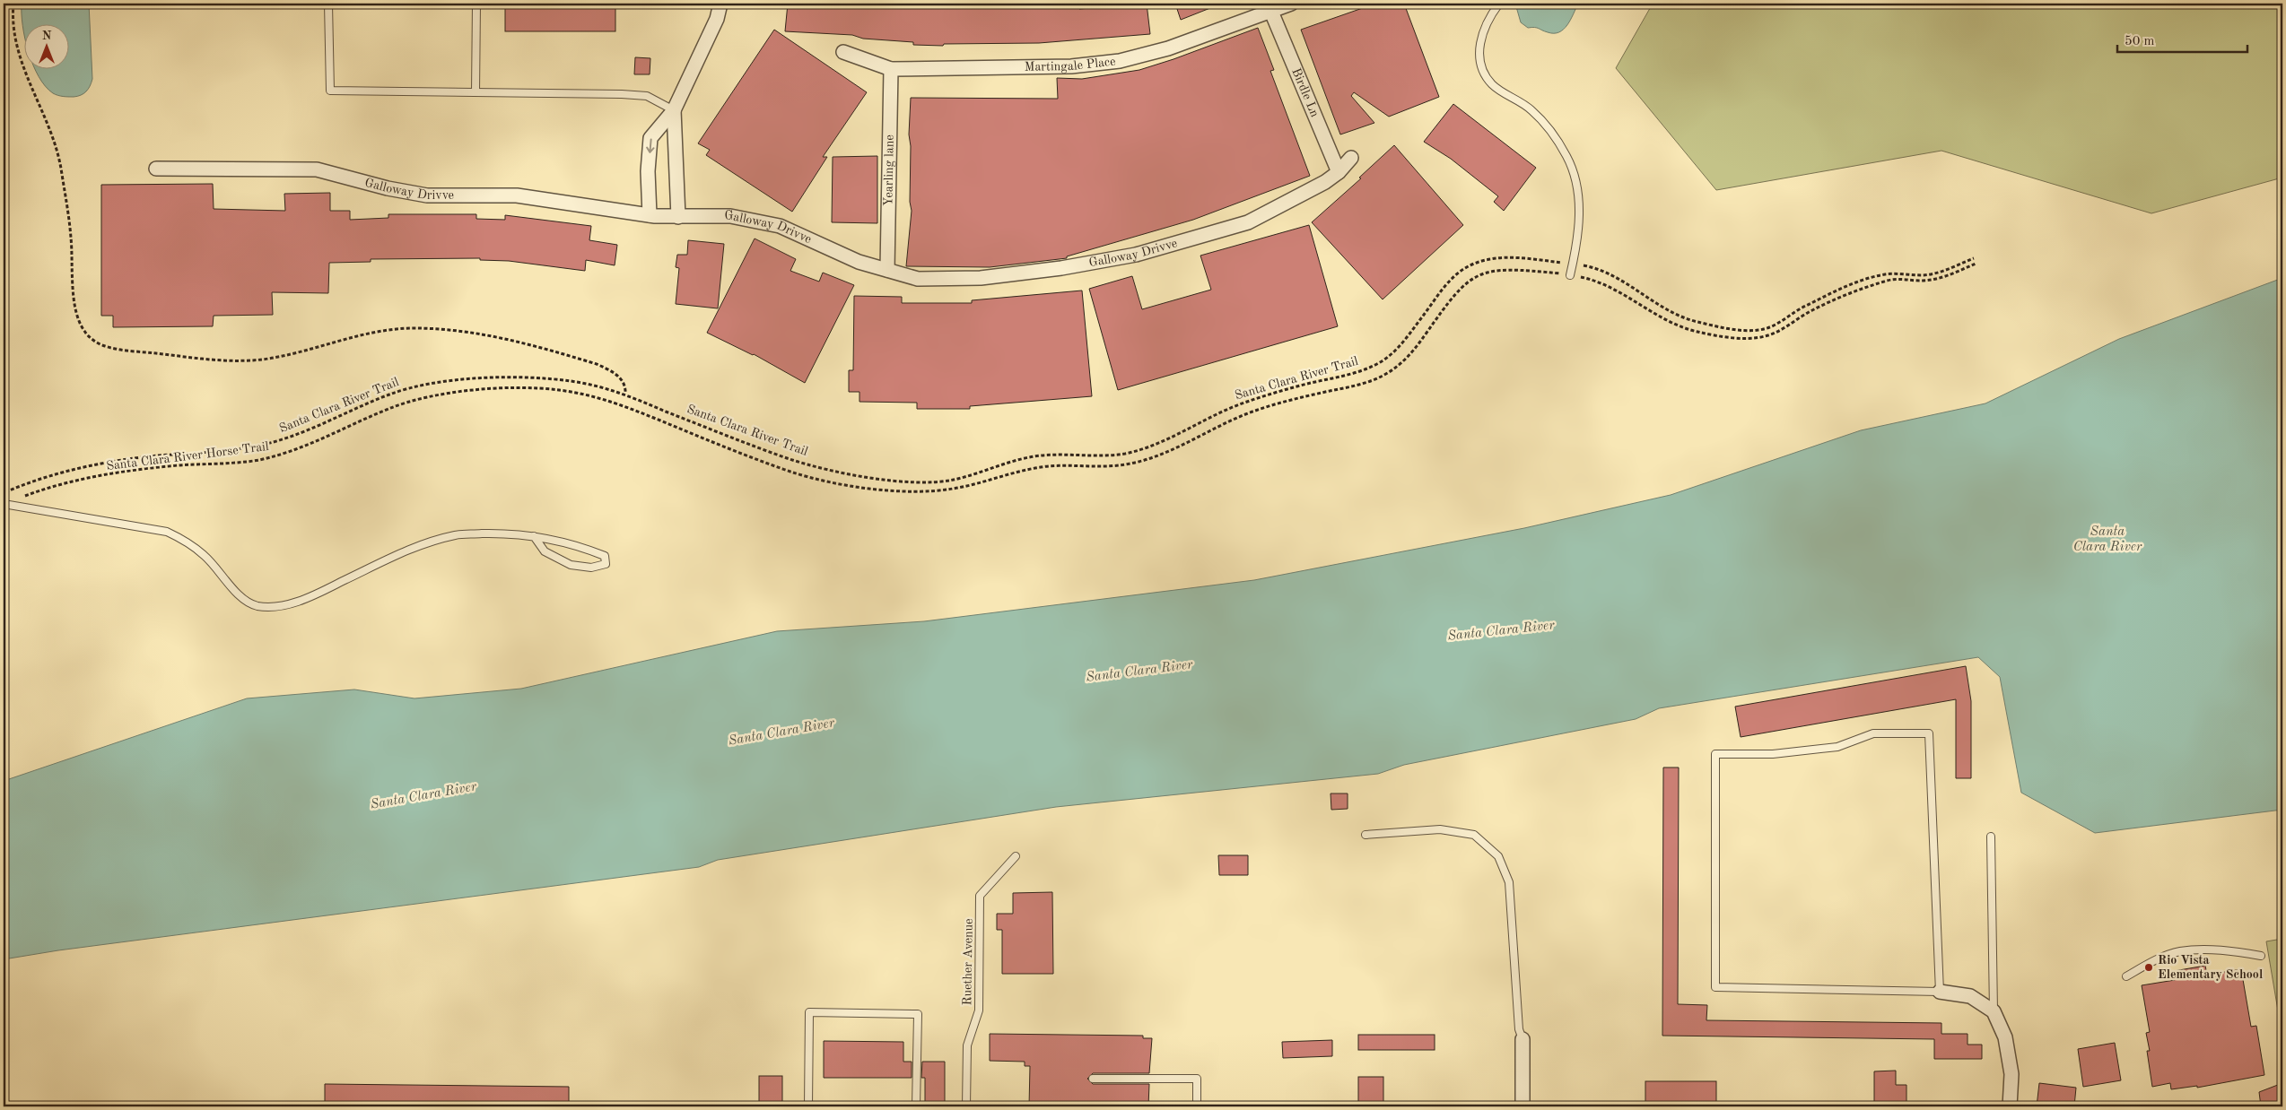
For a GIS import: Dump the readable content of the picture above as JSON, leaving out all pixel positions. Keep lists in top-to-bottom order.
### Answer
{
  "streets": {
    "street": [
      "Martingale Place",
      "Birdle Ln",
      "Yearling lane",
      "Galloway Drivve"
    ],
    "lane": ["Ruether Avenue"],
    "path": ["Santa Clara River Trail", "Santa Clara River Horse Trail"]
  },
  "crossings": [
    ["Martingale Place", "Birdle Ln"],
    ["Martingale Place", "Yearling lane"],
    ["Birdle Ln", "Galloway Drivve"],
    ["Yearling lane", "Galloway Drivve"]
  ],
  "water": ["Santa Clara River"],
  "places": ["Rio Vista Elementary School"],
  "scale_bar": "50 m",
  "north": "top"
}
